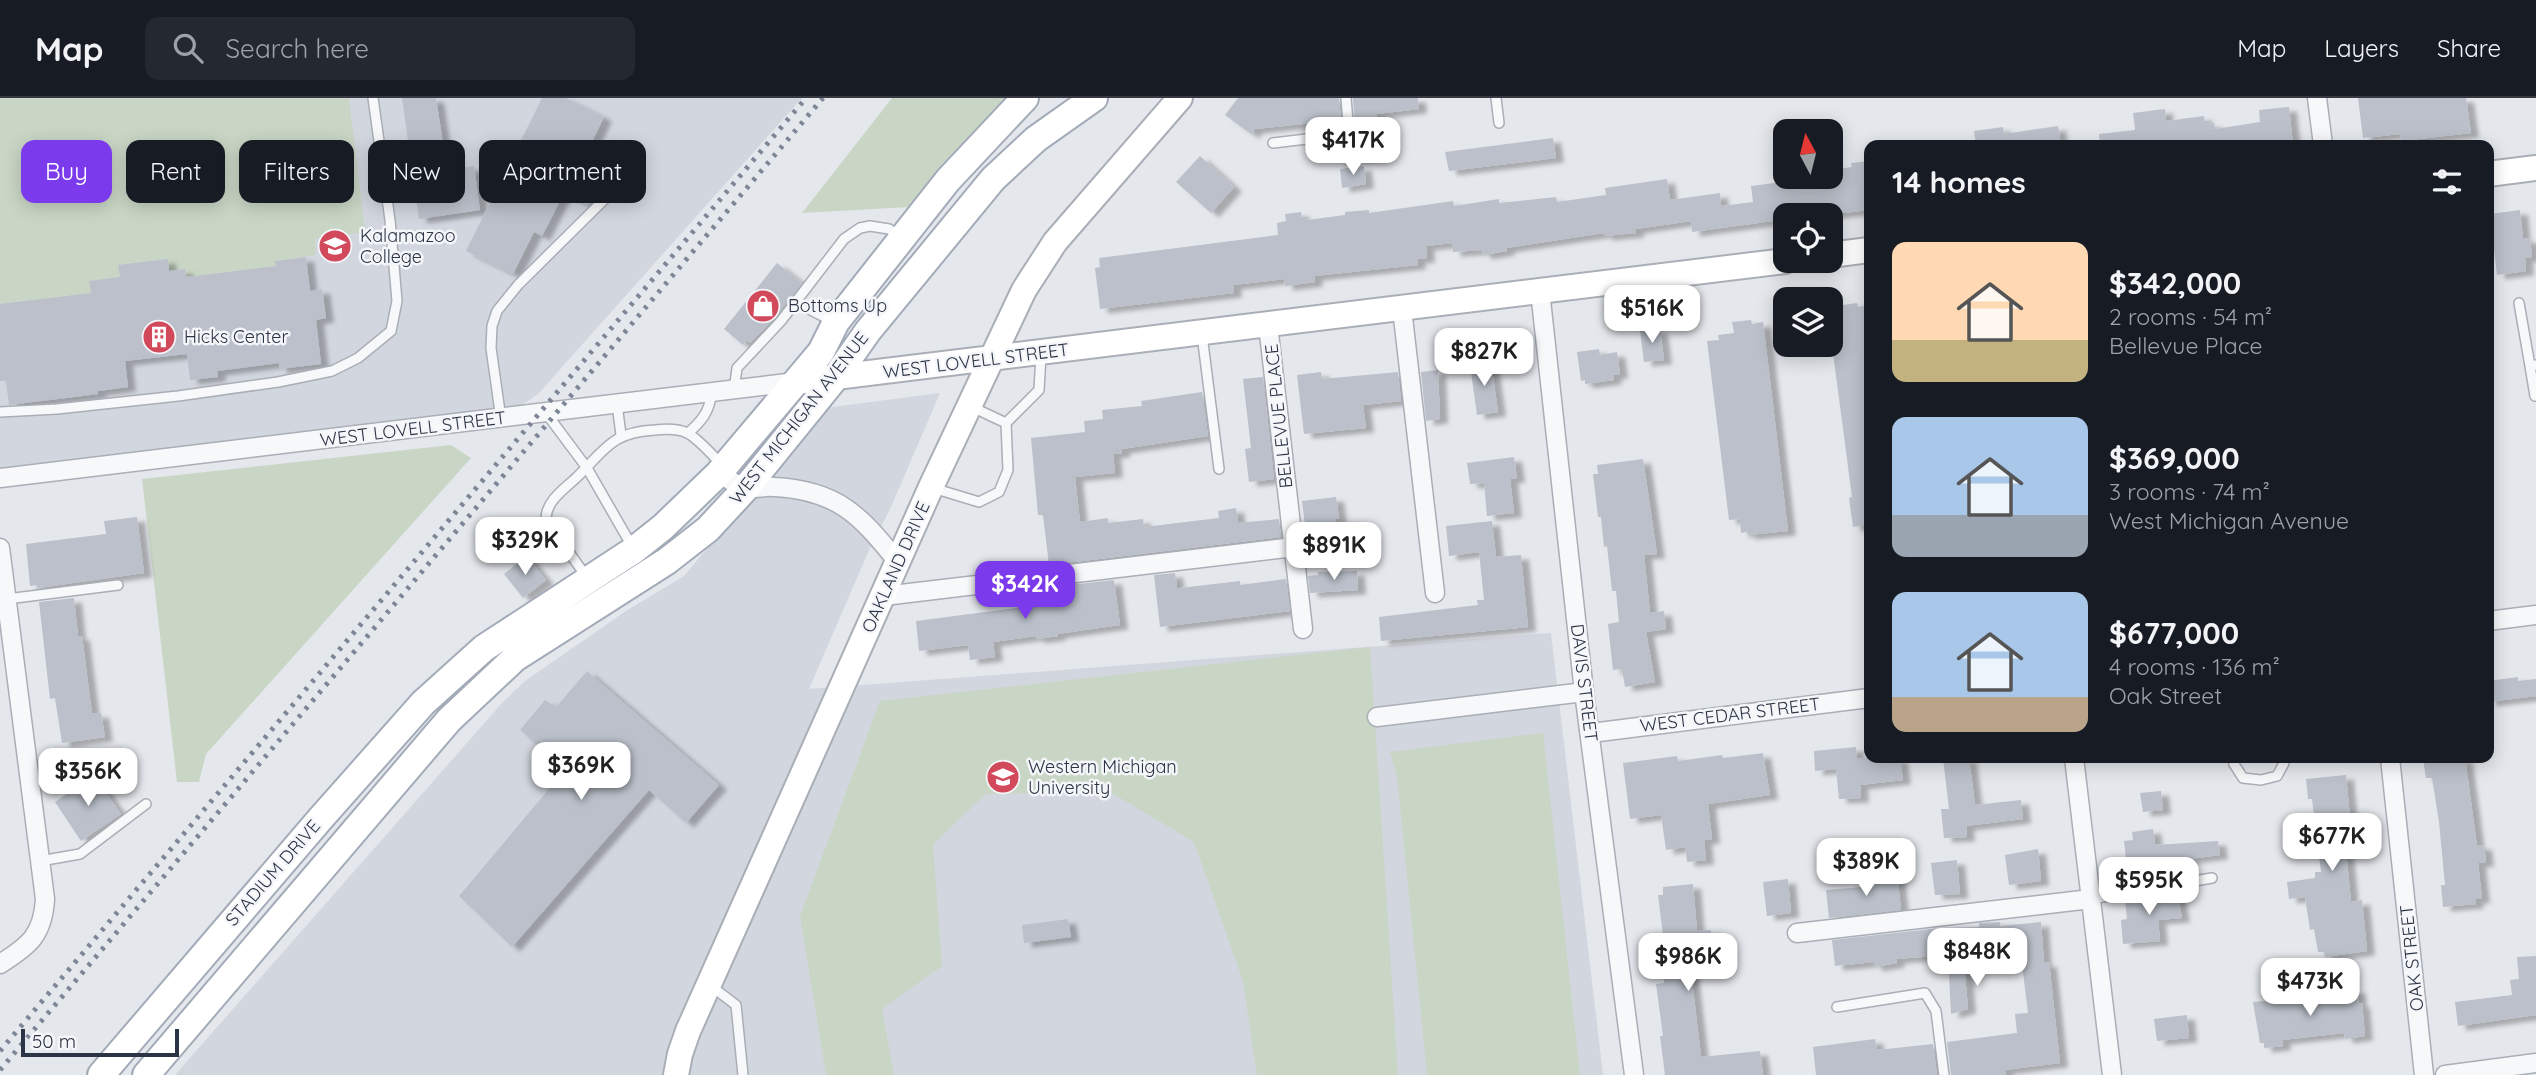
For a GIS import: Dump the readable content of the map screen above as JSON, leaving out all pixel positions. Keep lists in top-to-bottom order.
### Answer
{
  "streets": {
    "main road": [
      "WEST LOVELL STREET",
      "WEST MICHIGAN AVENUE",
      "OAKLAND DRIVE",
      "STADIUM DRIVE"
    ],
    "street": [
      "BELLEVUE PLACE",
      "DAVIS STREET",
      "WEST CEDAR STREET",
      "OAK STREET"
    ]
  },
  "crossings": [
    ["WEST LOVELL STREET", "BELLEVUE PLACE"],
    ["WEST LOVELL STREET", "WEST MICHIGAN AVENUE"],
    ["WEST LOVELL STREET", "OAKLAND DRIVE"],
    ["WEST LOVELL STREET", "DAVIS STREET"],
    ["WEST MICHIGAN AVENUE", "STADIUM DRIVE"],
    ["DAVIS STREET", "WEST CEDAR STREET"]
  ],
  "places": {
    "school or university": ["Kalamazoo College", "Western Michigan University"],
    "shop": ["Bottoms Up"],
    "building": ["Hicks Center"]
  },
  "scale_bar": "50 m",
  "north": "top",
  "page": {
    "header": "Map",
    "search": "Search here",
    "nav": ["Map", "Layers", "Share"],
    "price": [
      "$417K",
      "$516K",
      "$827K",
      "$329K",
      "$891K",
      "$342K",
      "$369K",
      "$356K",
      "$677K",
      "$389K",
      "$595K",
      "$848K",
      "$986K",
      "$473K"
    ],
    "chip": [
      "Buy",
      "Rent",
      "Filters",
      "New",
      "Apartment"
    ],
    "heading": "14 homes",
    "list": [
      {
        "name": "$342,000",
        "note": "2 rooms · 54 m² · Bellevue Place"
      },
      {
        "name": "$369,000",
        "note": "3 rooms · 74 m² · West Michigan Avenue"
      },
      {
        "name": "$677,000",
        "note": "4 rooms · 136 m² · Oak Street"
      }
    ],
    "scale": "50 m"
  }
}
